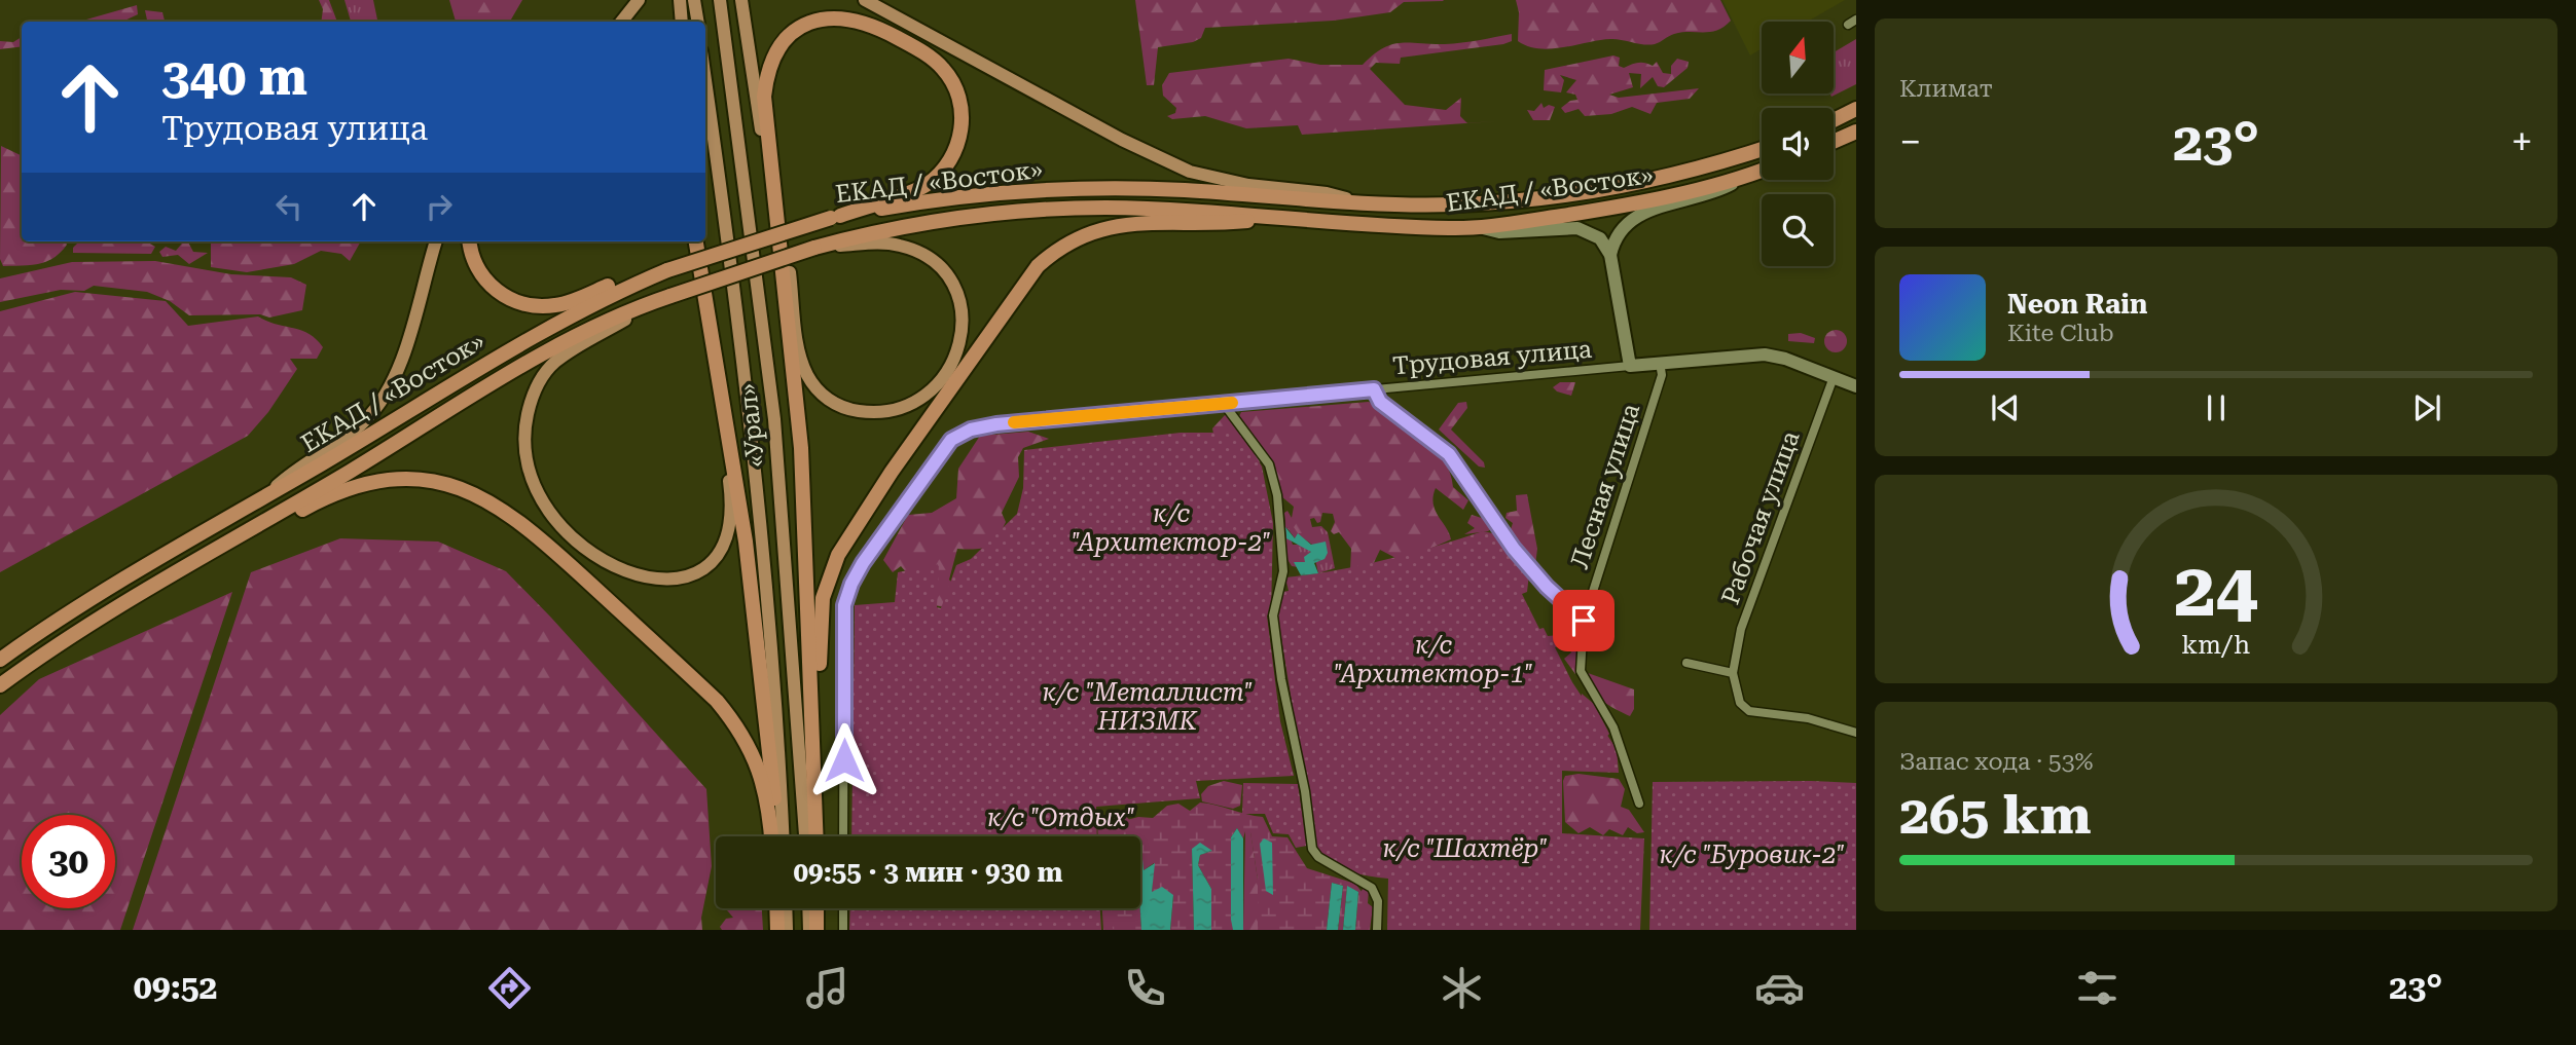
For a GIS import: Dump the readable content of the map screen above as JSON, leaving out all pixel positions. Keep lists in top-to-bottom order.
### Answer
{
  "streets": {
    "highway": ["ЕКАД / «Восток»"],
    "main road": ["Трудовая улица", "«Урал»"],
    "street": ["Лесная улица", "Рабочая улица"]
  },
  "crossings": [
    ["Трудовая улица", "Лесная улица"],
    ["Трудовая улица", "Рабочая улица"]
  ],
  "parks": [
    "к/с \"Архитектор-2\"",
    "к/с \"Архитектор-1\"",
    "к/с \"Металлист\" НИЗМК",
    "к/с \"Отдых\"",
    "к/с \"Шахтёр\"",
    "к/с \"Буровик-2\""
  ],
  "north": "top",
  "page": {
    "tile": [
      "Климат",
      ["Запас хода · 53%", "265 km"]
    ],
    "turn": ["340 m", "Трудовая улица"],
    "heat": ["−", "23°", "+"],
    "song": ["Neon Rain", "Kite Club"],
    "limit": "30",
    "trip": "09:55 · 3 мин · 930 m",
    "tabs": ["09:52", "23°"],
    "gauge": ["24", "km/h"]
  }
}
